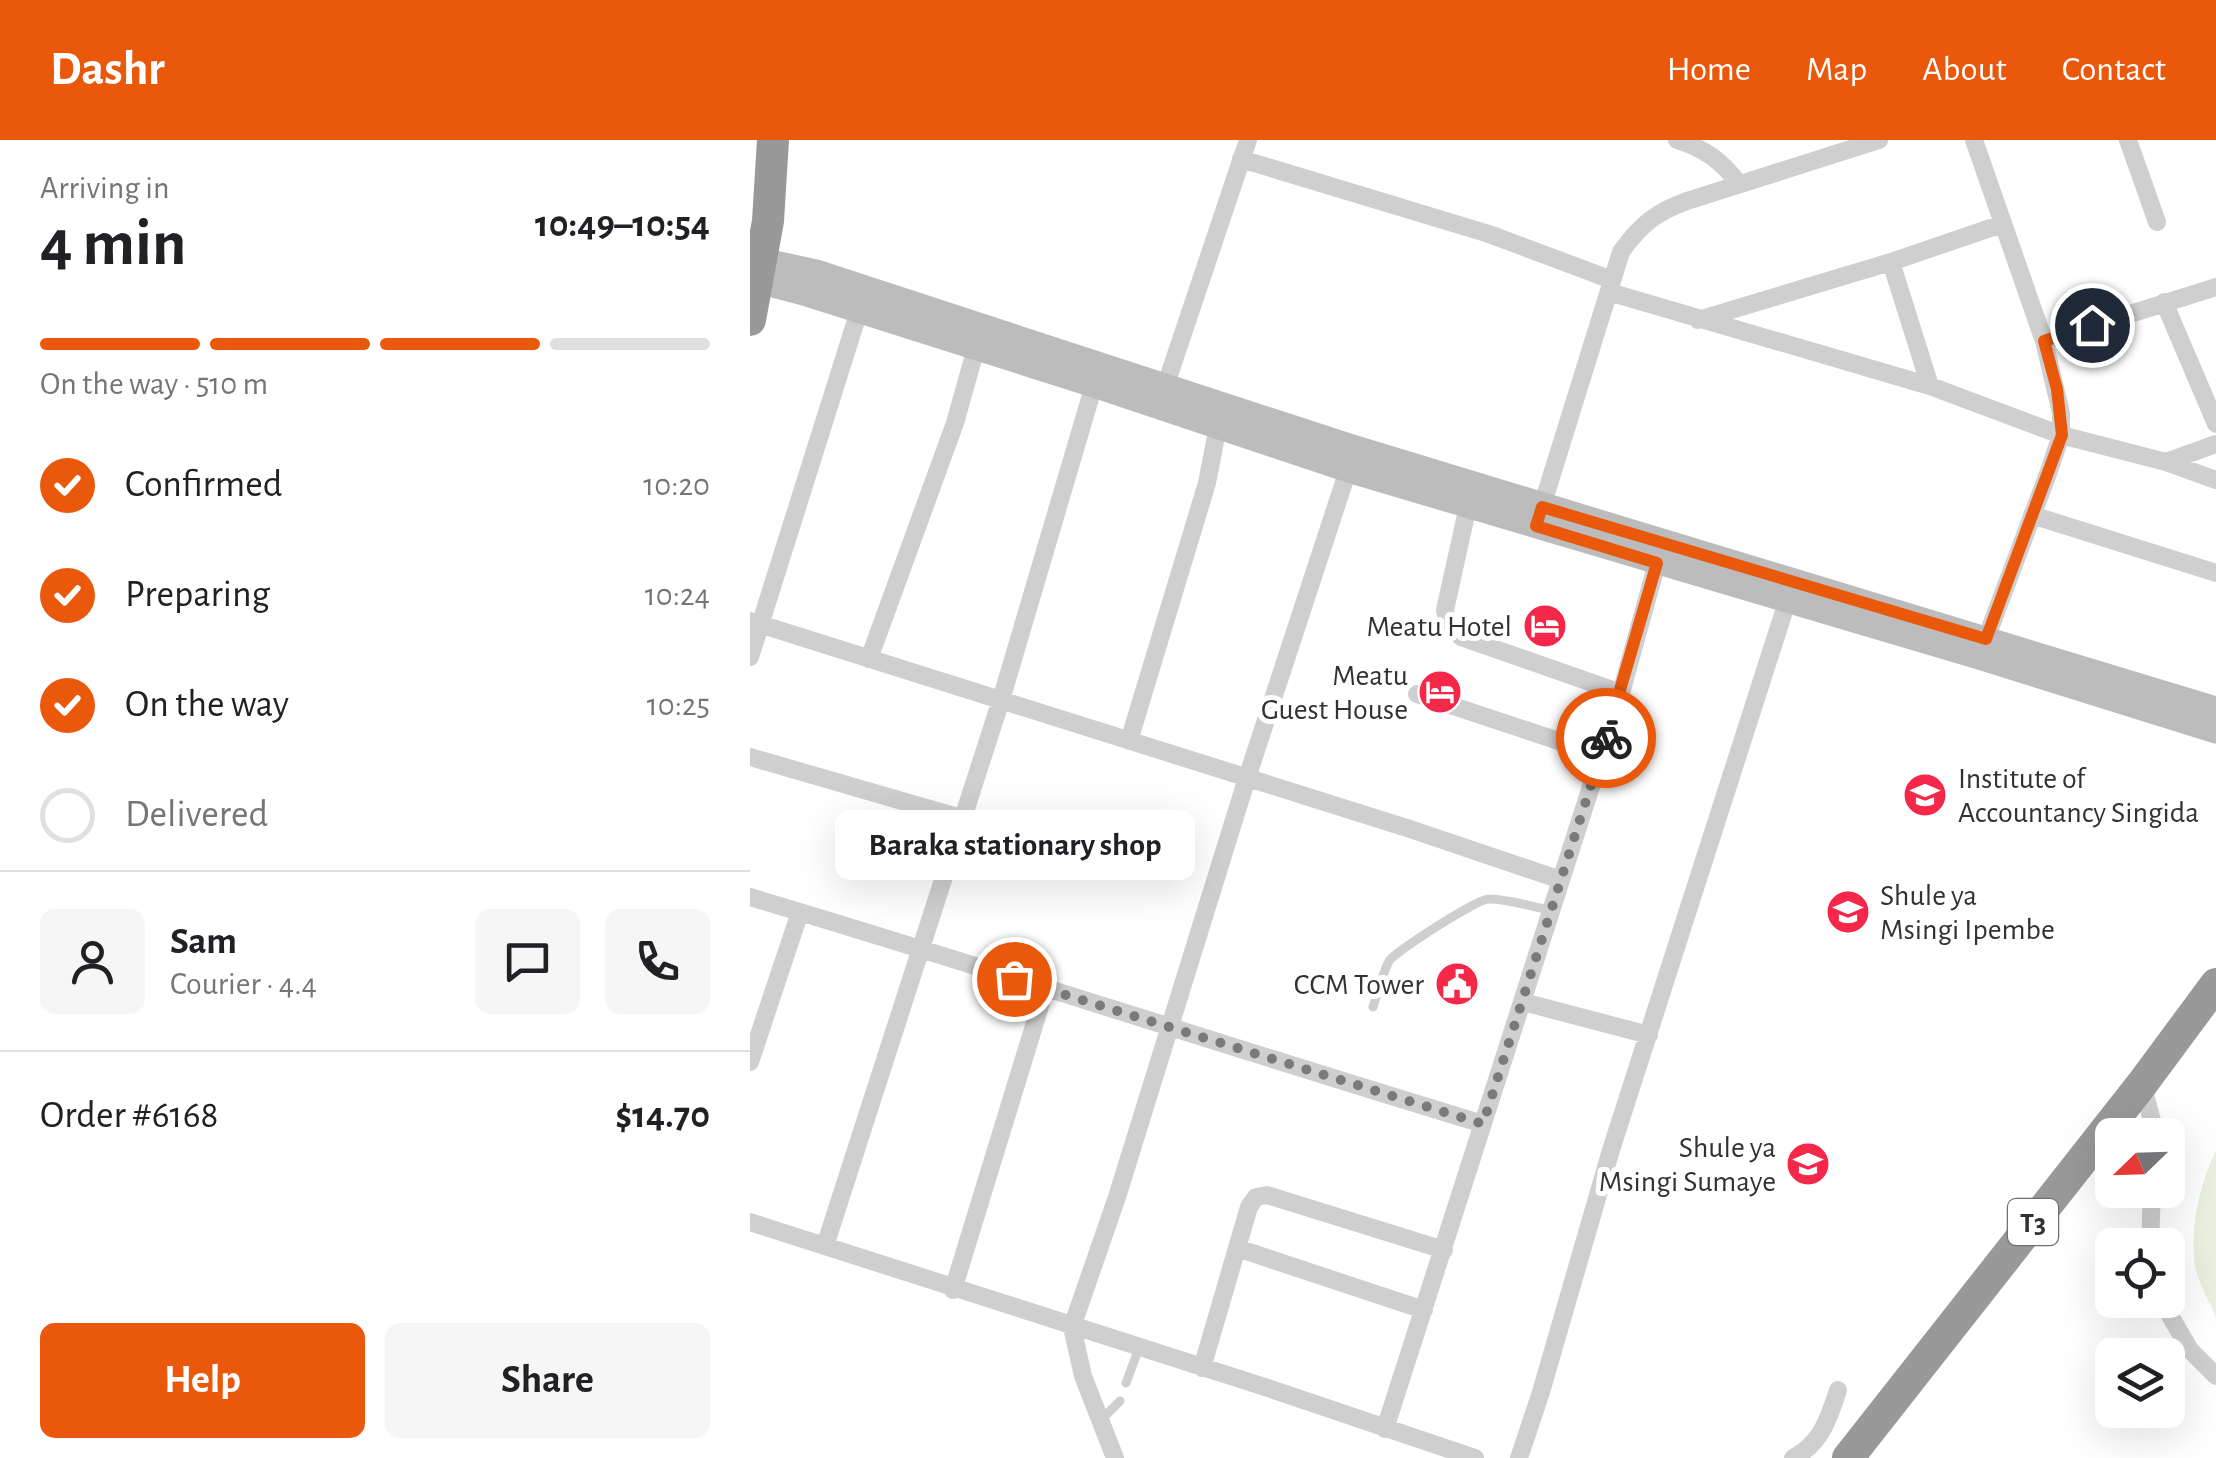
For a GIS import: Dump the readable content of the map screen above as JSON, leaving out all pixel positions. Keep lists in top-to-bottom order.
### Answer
{
  "streets": {
    "highway": ["T3"]
  },
  "places": {
    "hotel": ["Meatu Hotel", "Meatu Guest House"],
    "school or university": ["Institute of Accountancy Singida", "Shule ya Msingi Ipembe", "Shule ya Msingi Sumaye"],
    "other": ["Baraka stationary shop"],
    "public building": ["CCM Tower"]
  },
  "north": "bottom left",
  "page": {
    "header": "Dashr",
    "nav": [
      "Home",
      "Map",
      "About",
      "Contact"
    ],
    "heading": ["4 min", "Arriving in", "10:49–10:54"],
    "panel": [
      "Sam",
      "Courier · 4.4",
      "Order #6168",
      "$14.70"
    ],
    "bar": "On the way · 510 m",
    "list": [
      ["Confirmed", "10:20"],
      ["Preparing", "10:24"],
      ["On the way", "10:25"],
      "Delivered"
    ],
    "bubble": "Baraka stationary shop",
    "buttons": ["Help", "Share"]
  }
}
